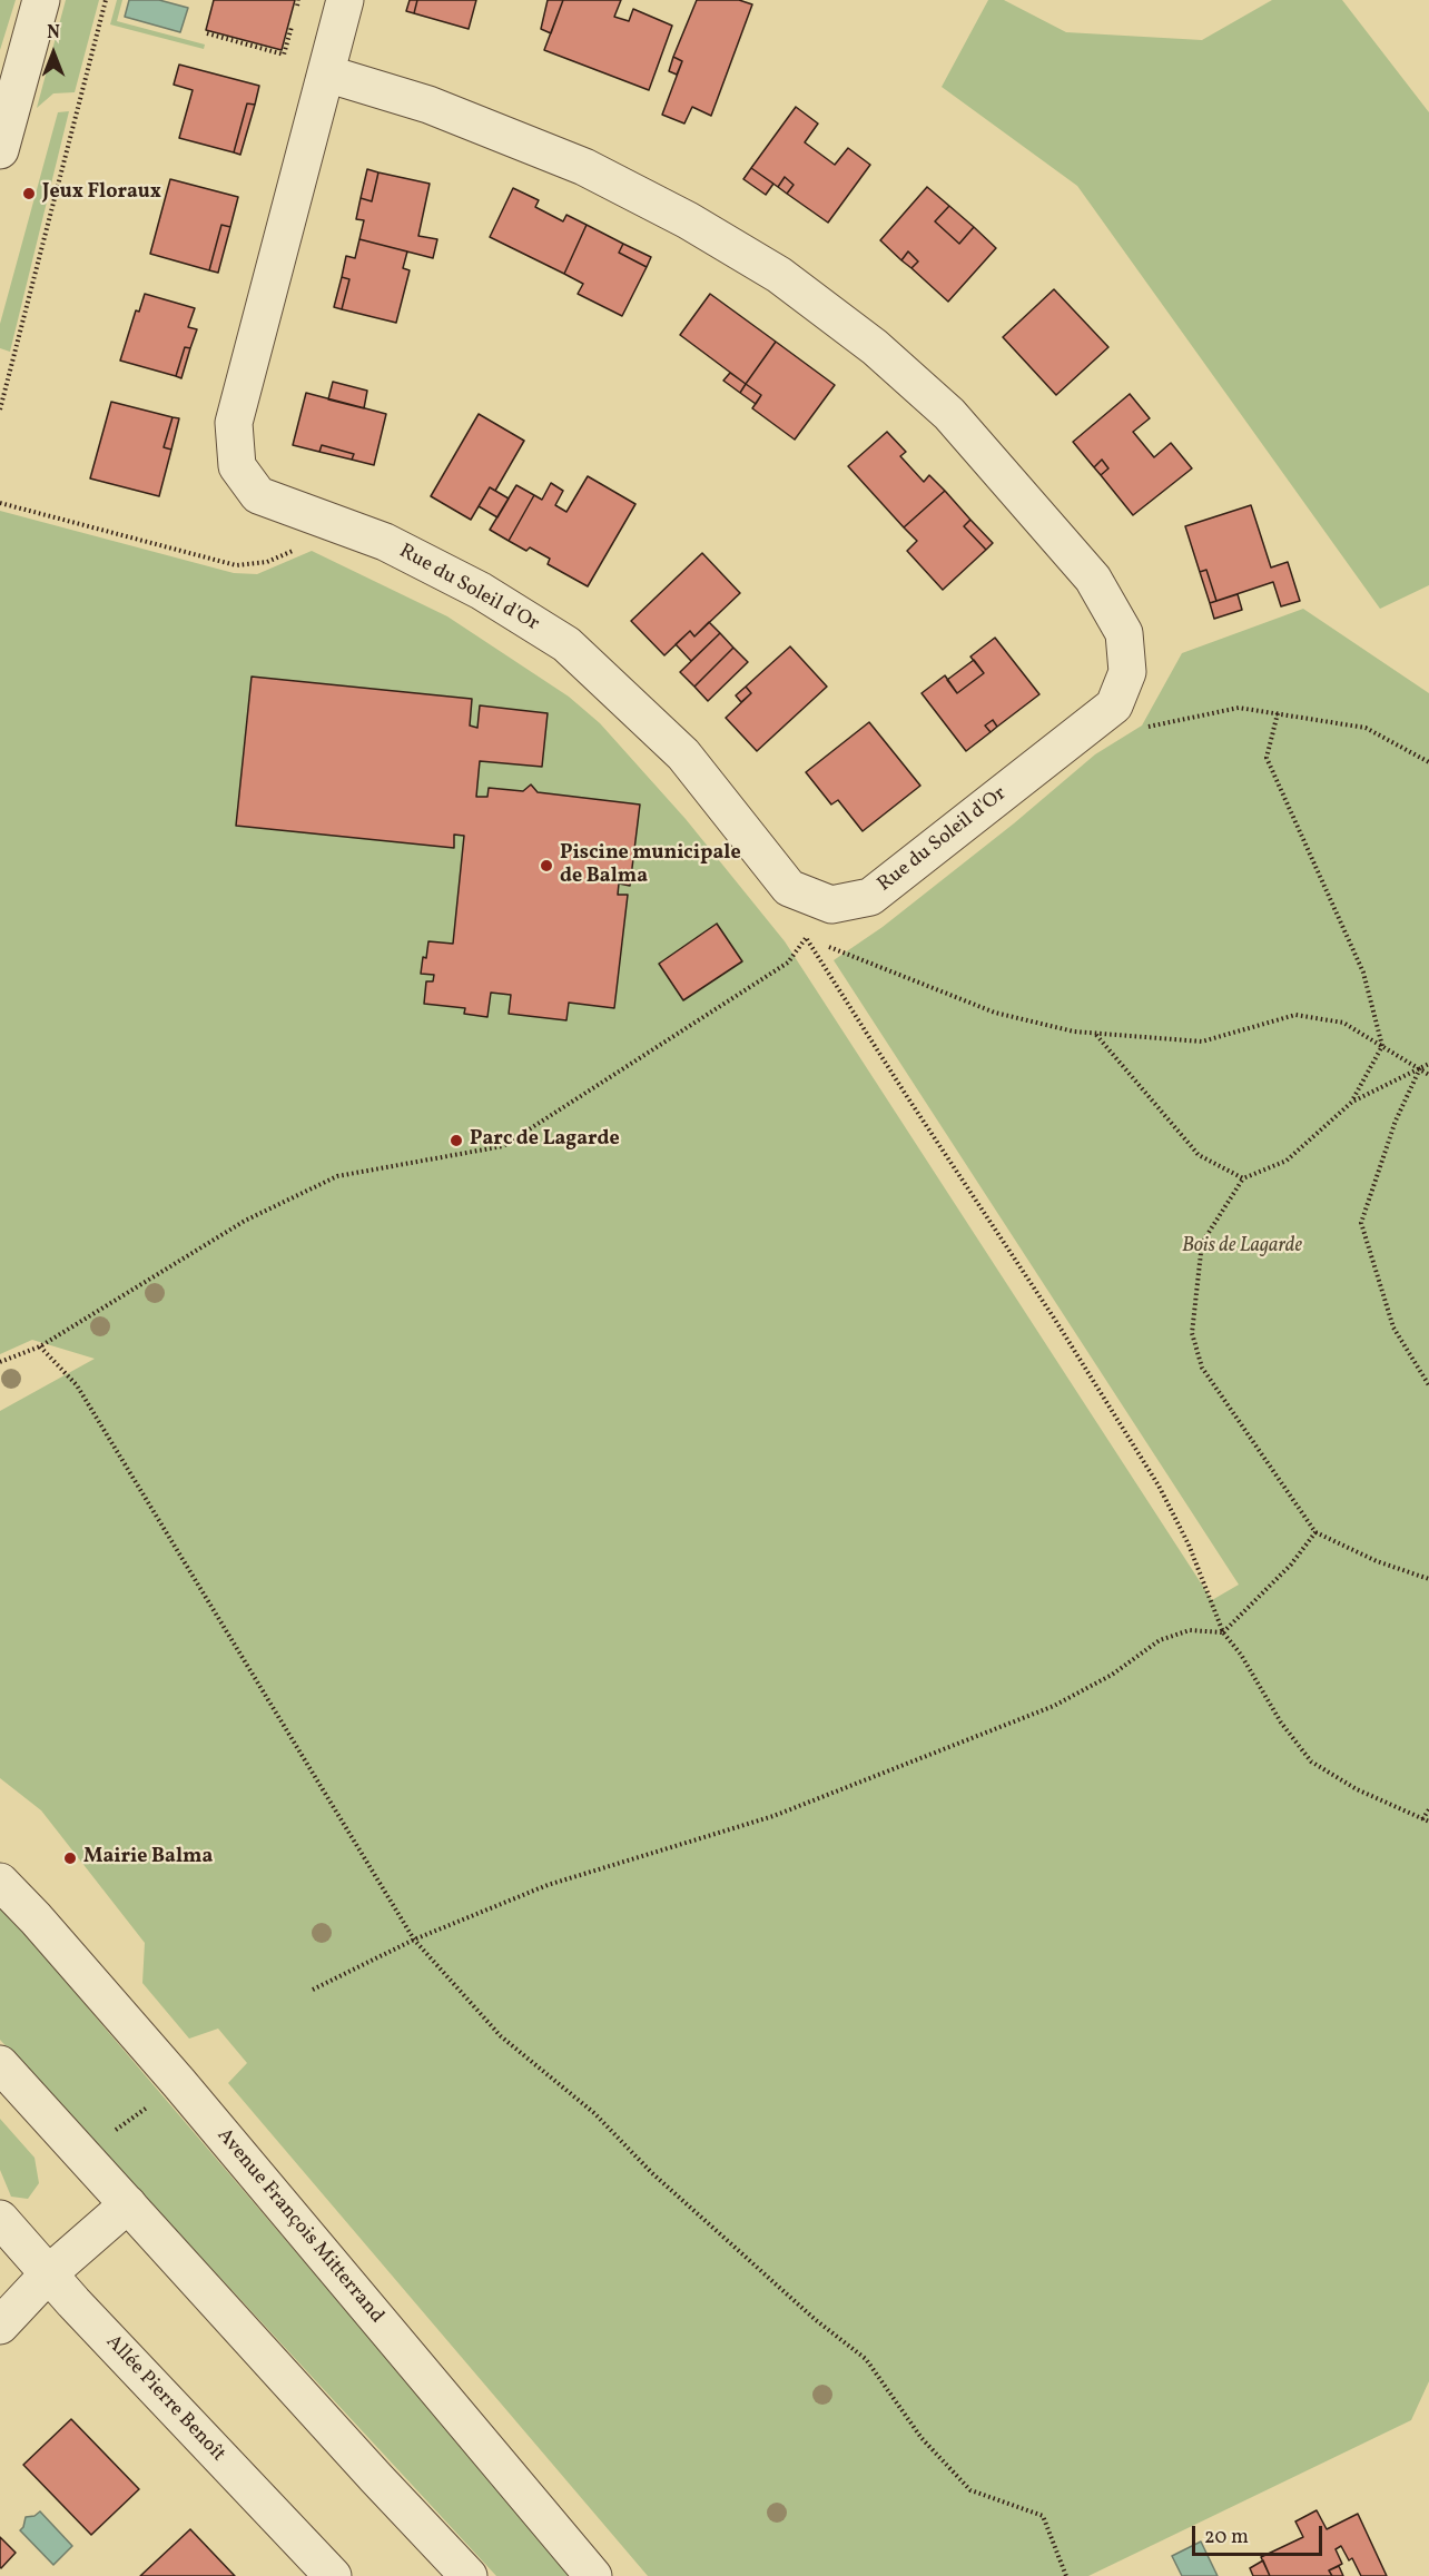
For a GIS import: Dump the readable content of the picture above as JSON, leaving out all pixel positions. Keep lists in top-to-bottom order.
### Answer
{
  "streets": {
    "street": ["Rue du Soleil d'Or", "Avenue François Mitterrand", "Allée Pierre Benoît"]
  },
  "parks": ["Bois de Lagarde"],
  "places": [
    "Jeux Floraux",
    "Piscine municipale de Balma",
    "Parc de Lagarde",
    "Mairie Balma"
  ],
  "scale_bar": "20 m",
  "north": "top"
}
